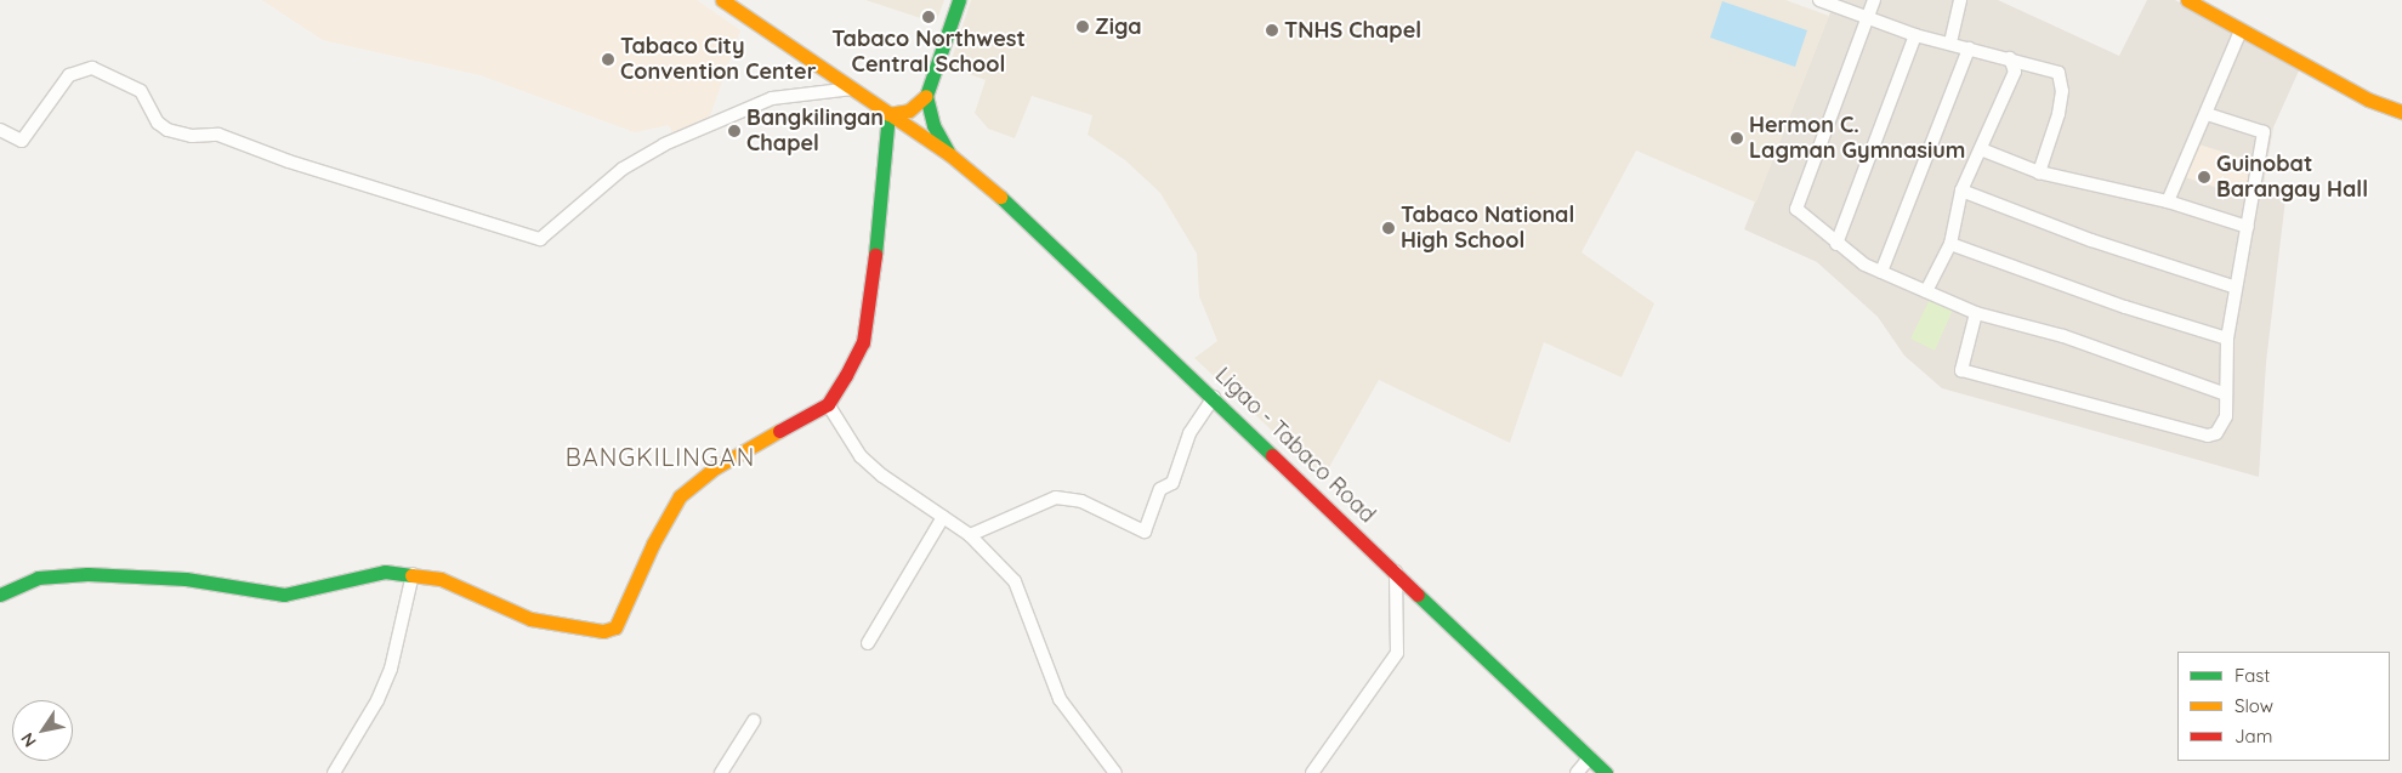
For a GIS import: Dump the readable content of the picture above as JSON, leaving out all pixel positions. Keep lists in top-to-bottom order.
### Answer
{
  "streets": {
    "street": ["Ligao - Tabaco Road"]
  },
  "districts": ["BANGKILINGAN"],
  "places": [
    "Tabaco Northwest Central School",
    "Ziga",
    "TNHS Chapel",
    "Tabaco City Convention Center",
    "Bangkilingan Chapel",
    "Hermon C. Lagman Gymnasium",
    "Guinobat Barangay Hall",
    "Tabaco National High School"
  ],
  "legend": ["Fast", "Slow", "Jam"],
  "north": "bottom left"
}
